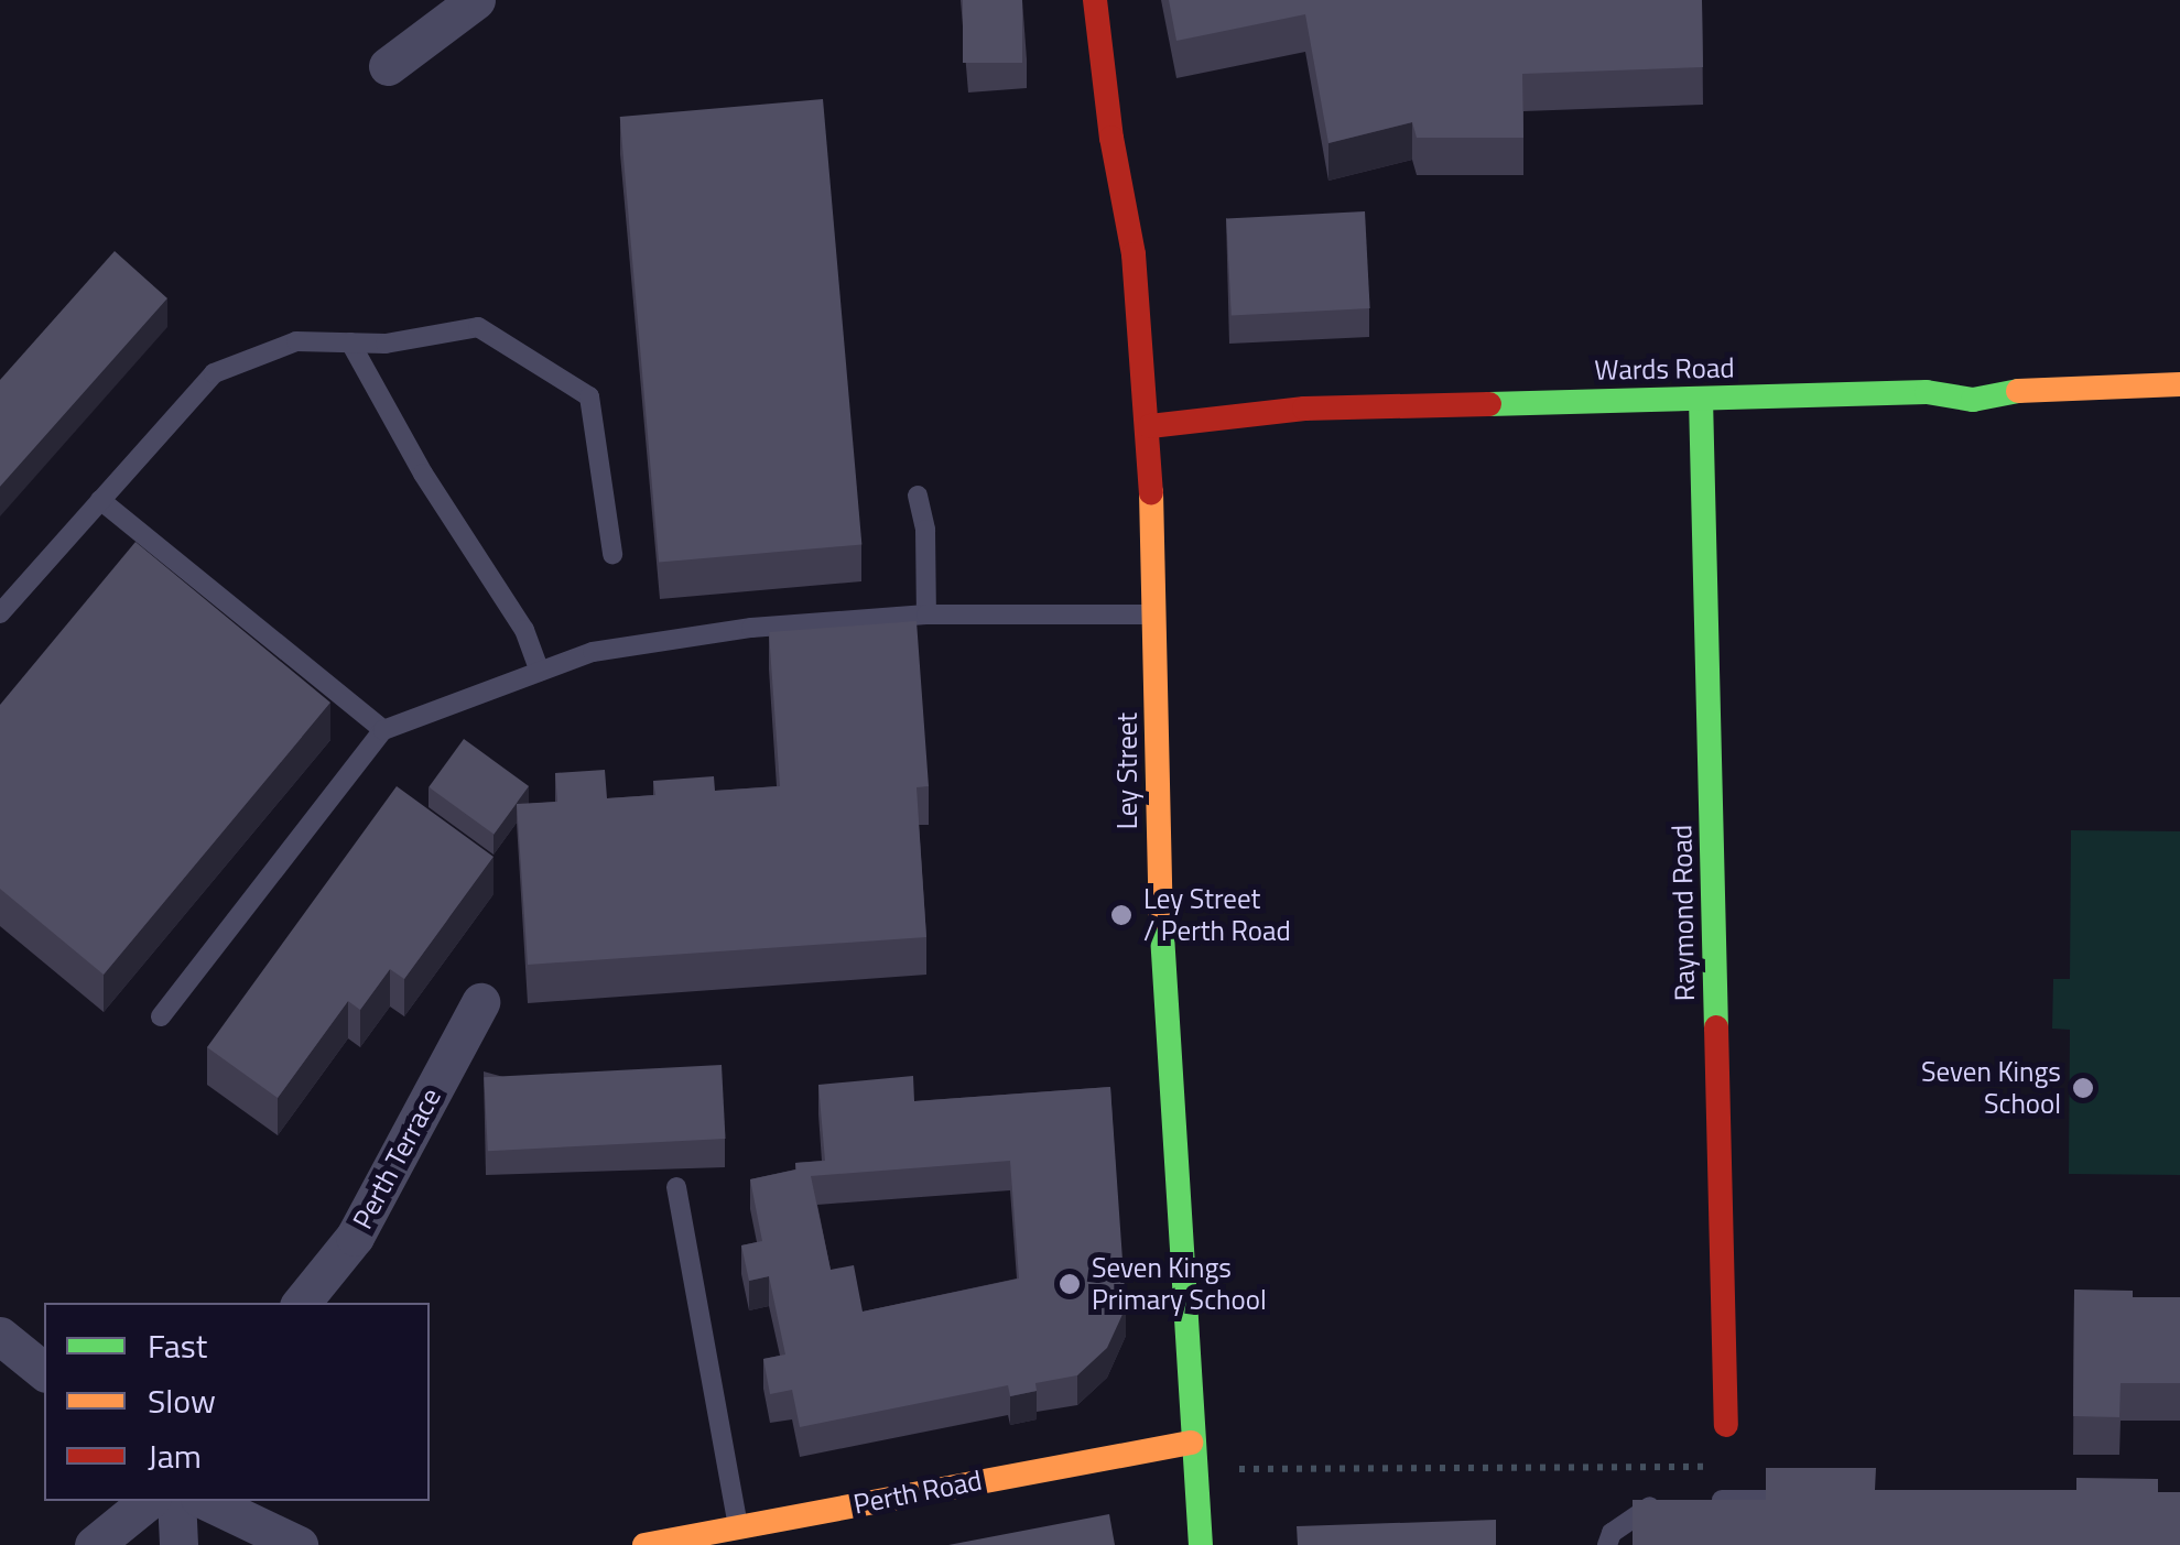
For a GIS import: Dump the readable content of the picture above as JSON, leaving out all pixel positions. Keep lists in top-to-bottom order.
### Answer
{
  "streets": {
    "street": [
      "Wards Road",
      "Ley Street",
      "Raymond Road",
      "Perth Terrace",
      "Perth Road"
    ]
  },
  "crossings": [
    ["Wards Road", "Ley Street"],
    ["Wards Road", "Raymond Road"],
    ["Ley Street", "Perth Road"]
  ],
  "places": ["Ley Street / Perth Road", "Seven Kings School", "Seven Kings Primary School"],
  "legend": ["Fast", "Slow", "Jam"]
}
